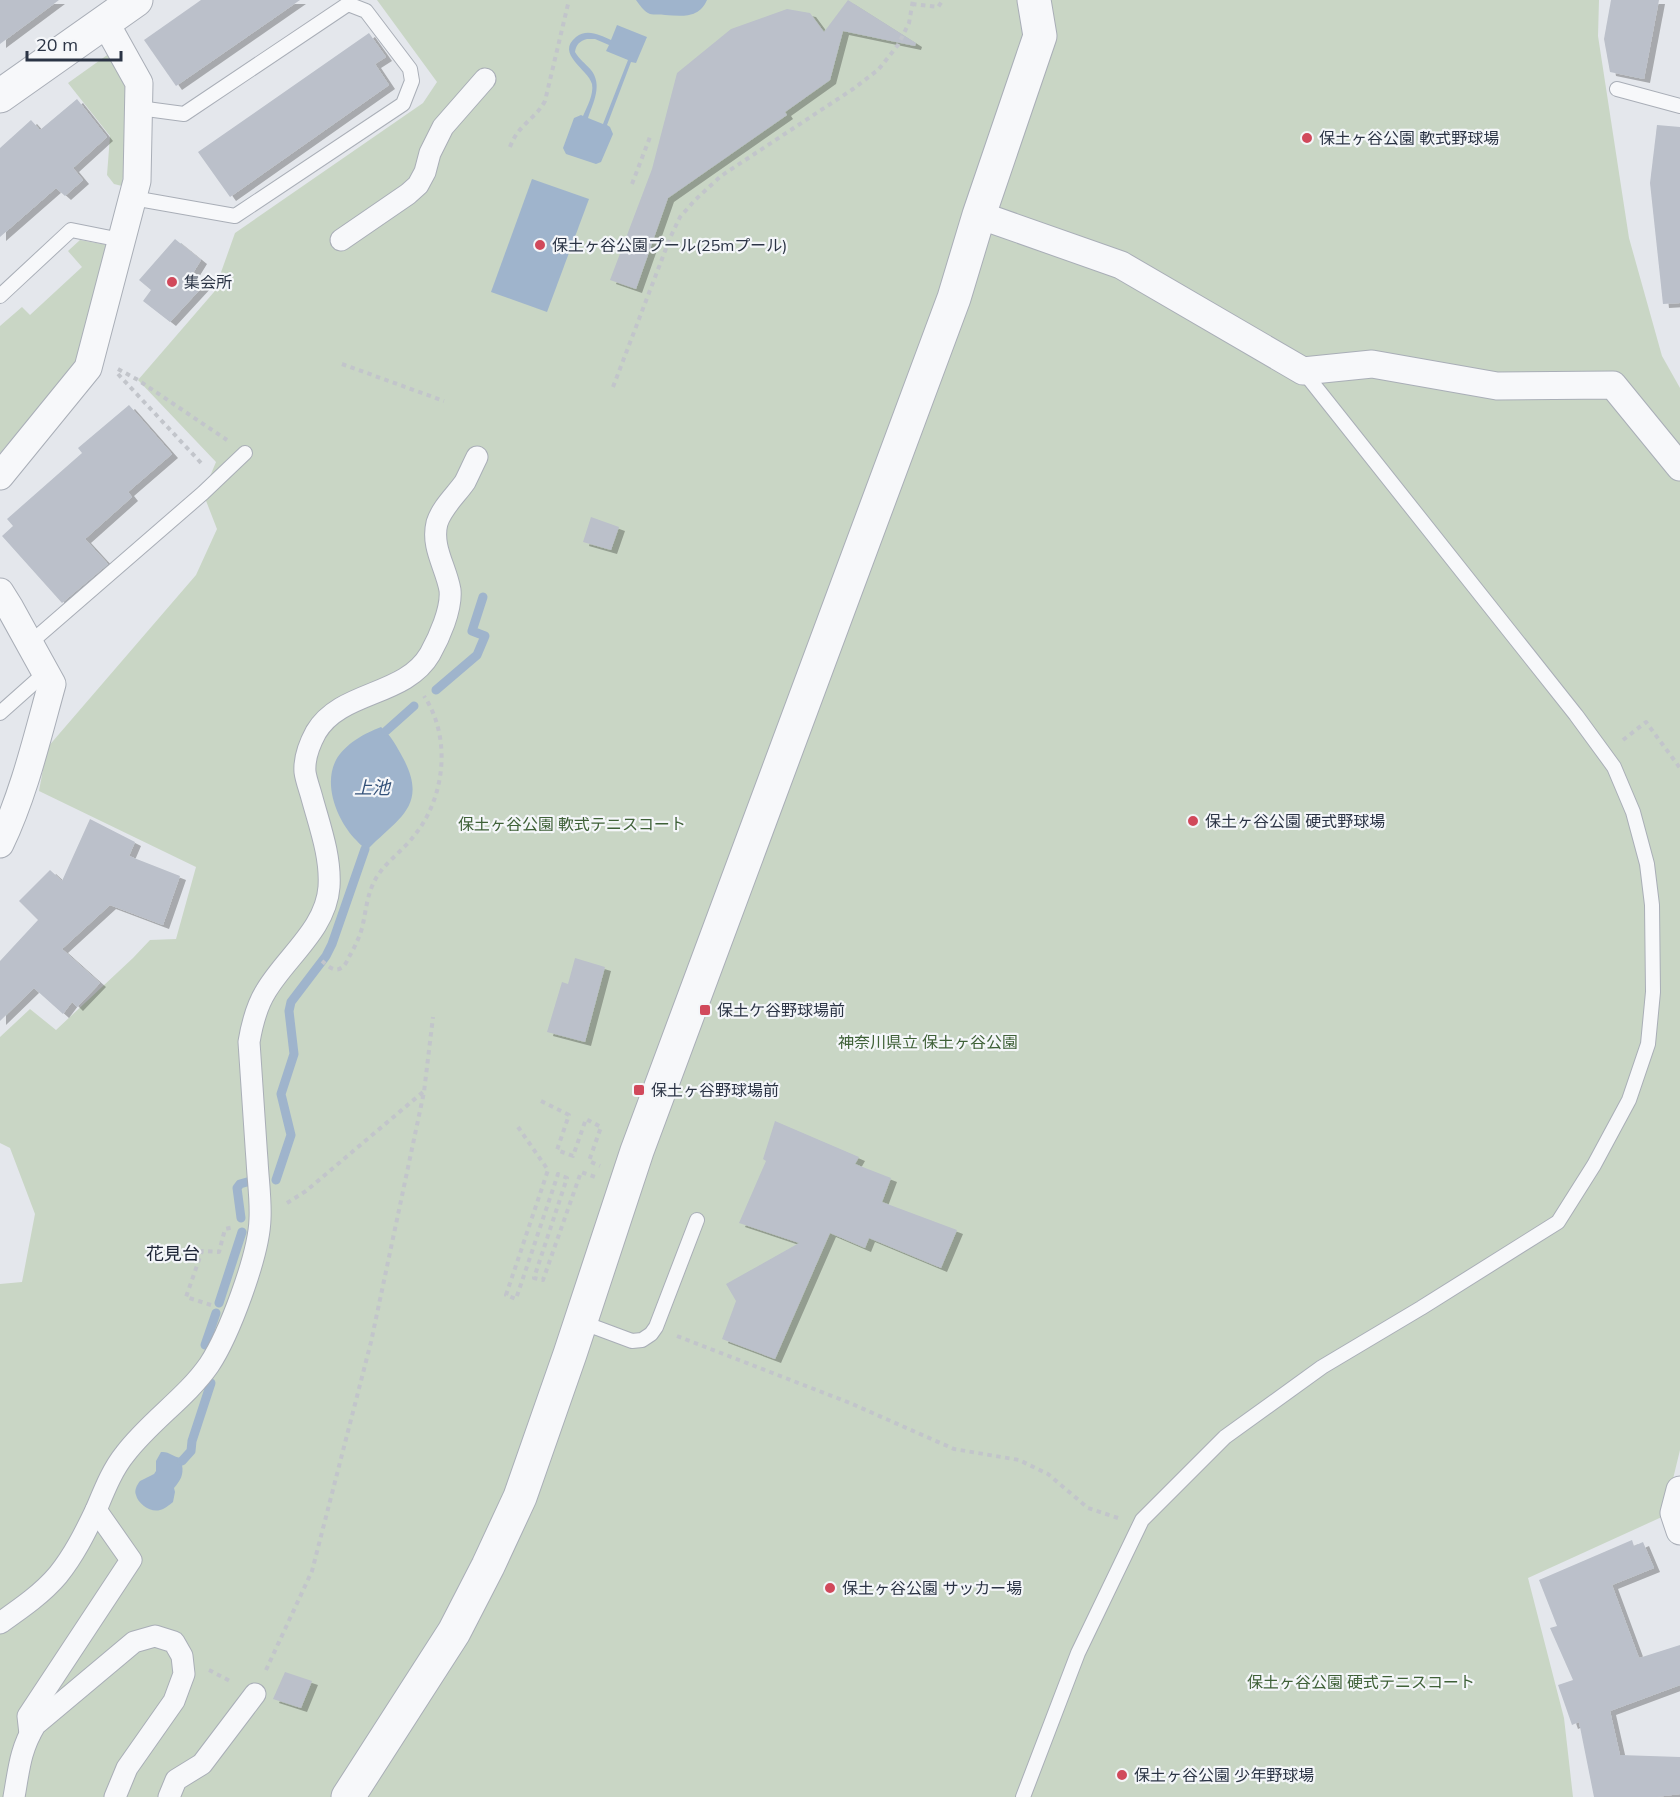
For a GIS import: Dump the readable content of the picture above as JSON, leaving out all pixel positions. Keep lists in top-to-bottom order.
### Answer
{
  "districts": ["花見台"],
  "water": ["上池"],
  "parks": ["保土ヶ谷公園 軟式テニスコート", "神奈川県立 保土ヶ谷公園", "保土ヶ谷公園 硬式テニスコート"],
  "places": {
    "other": [
      "保土ヶ谷公園 軟式野球場",
      "保土ヶ谷公園プール(25mプール)",
      "集会所",
      "保土ヶ谷公園 硬式野球場",
      "保土ヶ谷公園 サッカー場",
      "保土ヶ谷公園 少年野球場"
    ],
    "transit": ["保土ケ谷野球場前", "保土ヶ谷野球場前"]
  },
  "scale_bar": "20 m"
}
